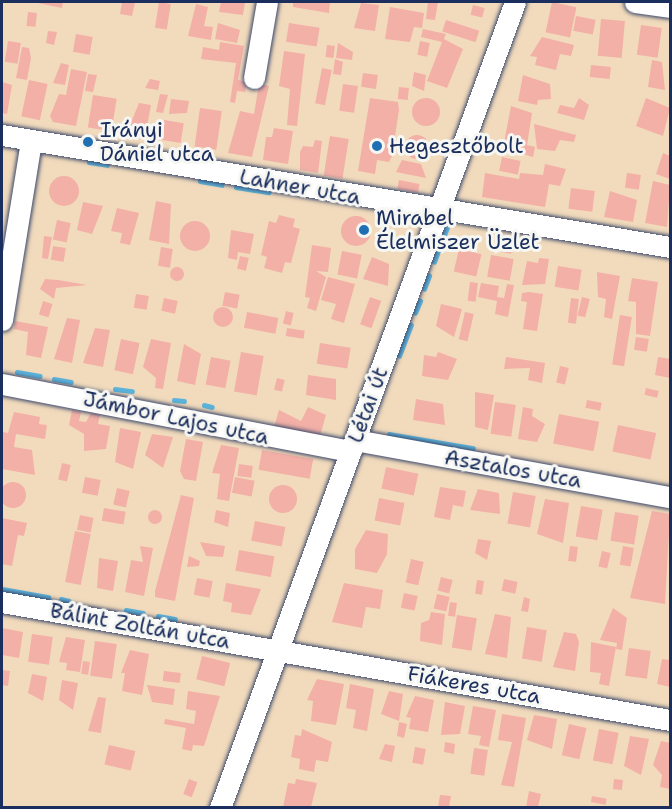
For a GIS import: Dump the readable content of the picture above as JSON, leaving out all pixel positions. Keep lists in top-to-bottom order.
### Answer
{
  "streets": {
    "street": [
      "Lahner utca",
      "Létai út",
      "Jámbor Lajos utca",
      "Asztalos utca",
      "Bálint Zoltán utca",
      "Fiákeres utca"
    ]
  },
  "crossings": [
    ["Lahner utca", "Létai út"],
    ["Létai út", "Jámbor Lajos utca"],
    ["Létai út", "Asztalos utca"],
    ["Létai út", "Bálint Zoltán utca"],
    ["Létai út", "Fiákeres utca"],
    ["Jámbor Lajos utca", "Asztalos utca"],
    ["Bálint Zoltán utca", "Fiákeres utca"]
  ],
  "places": ["Irányi Dániel utca", "Hegesztőbolt", "Mirabel Élelmiszer Üzlet"]
}
